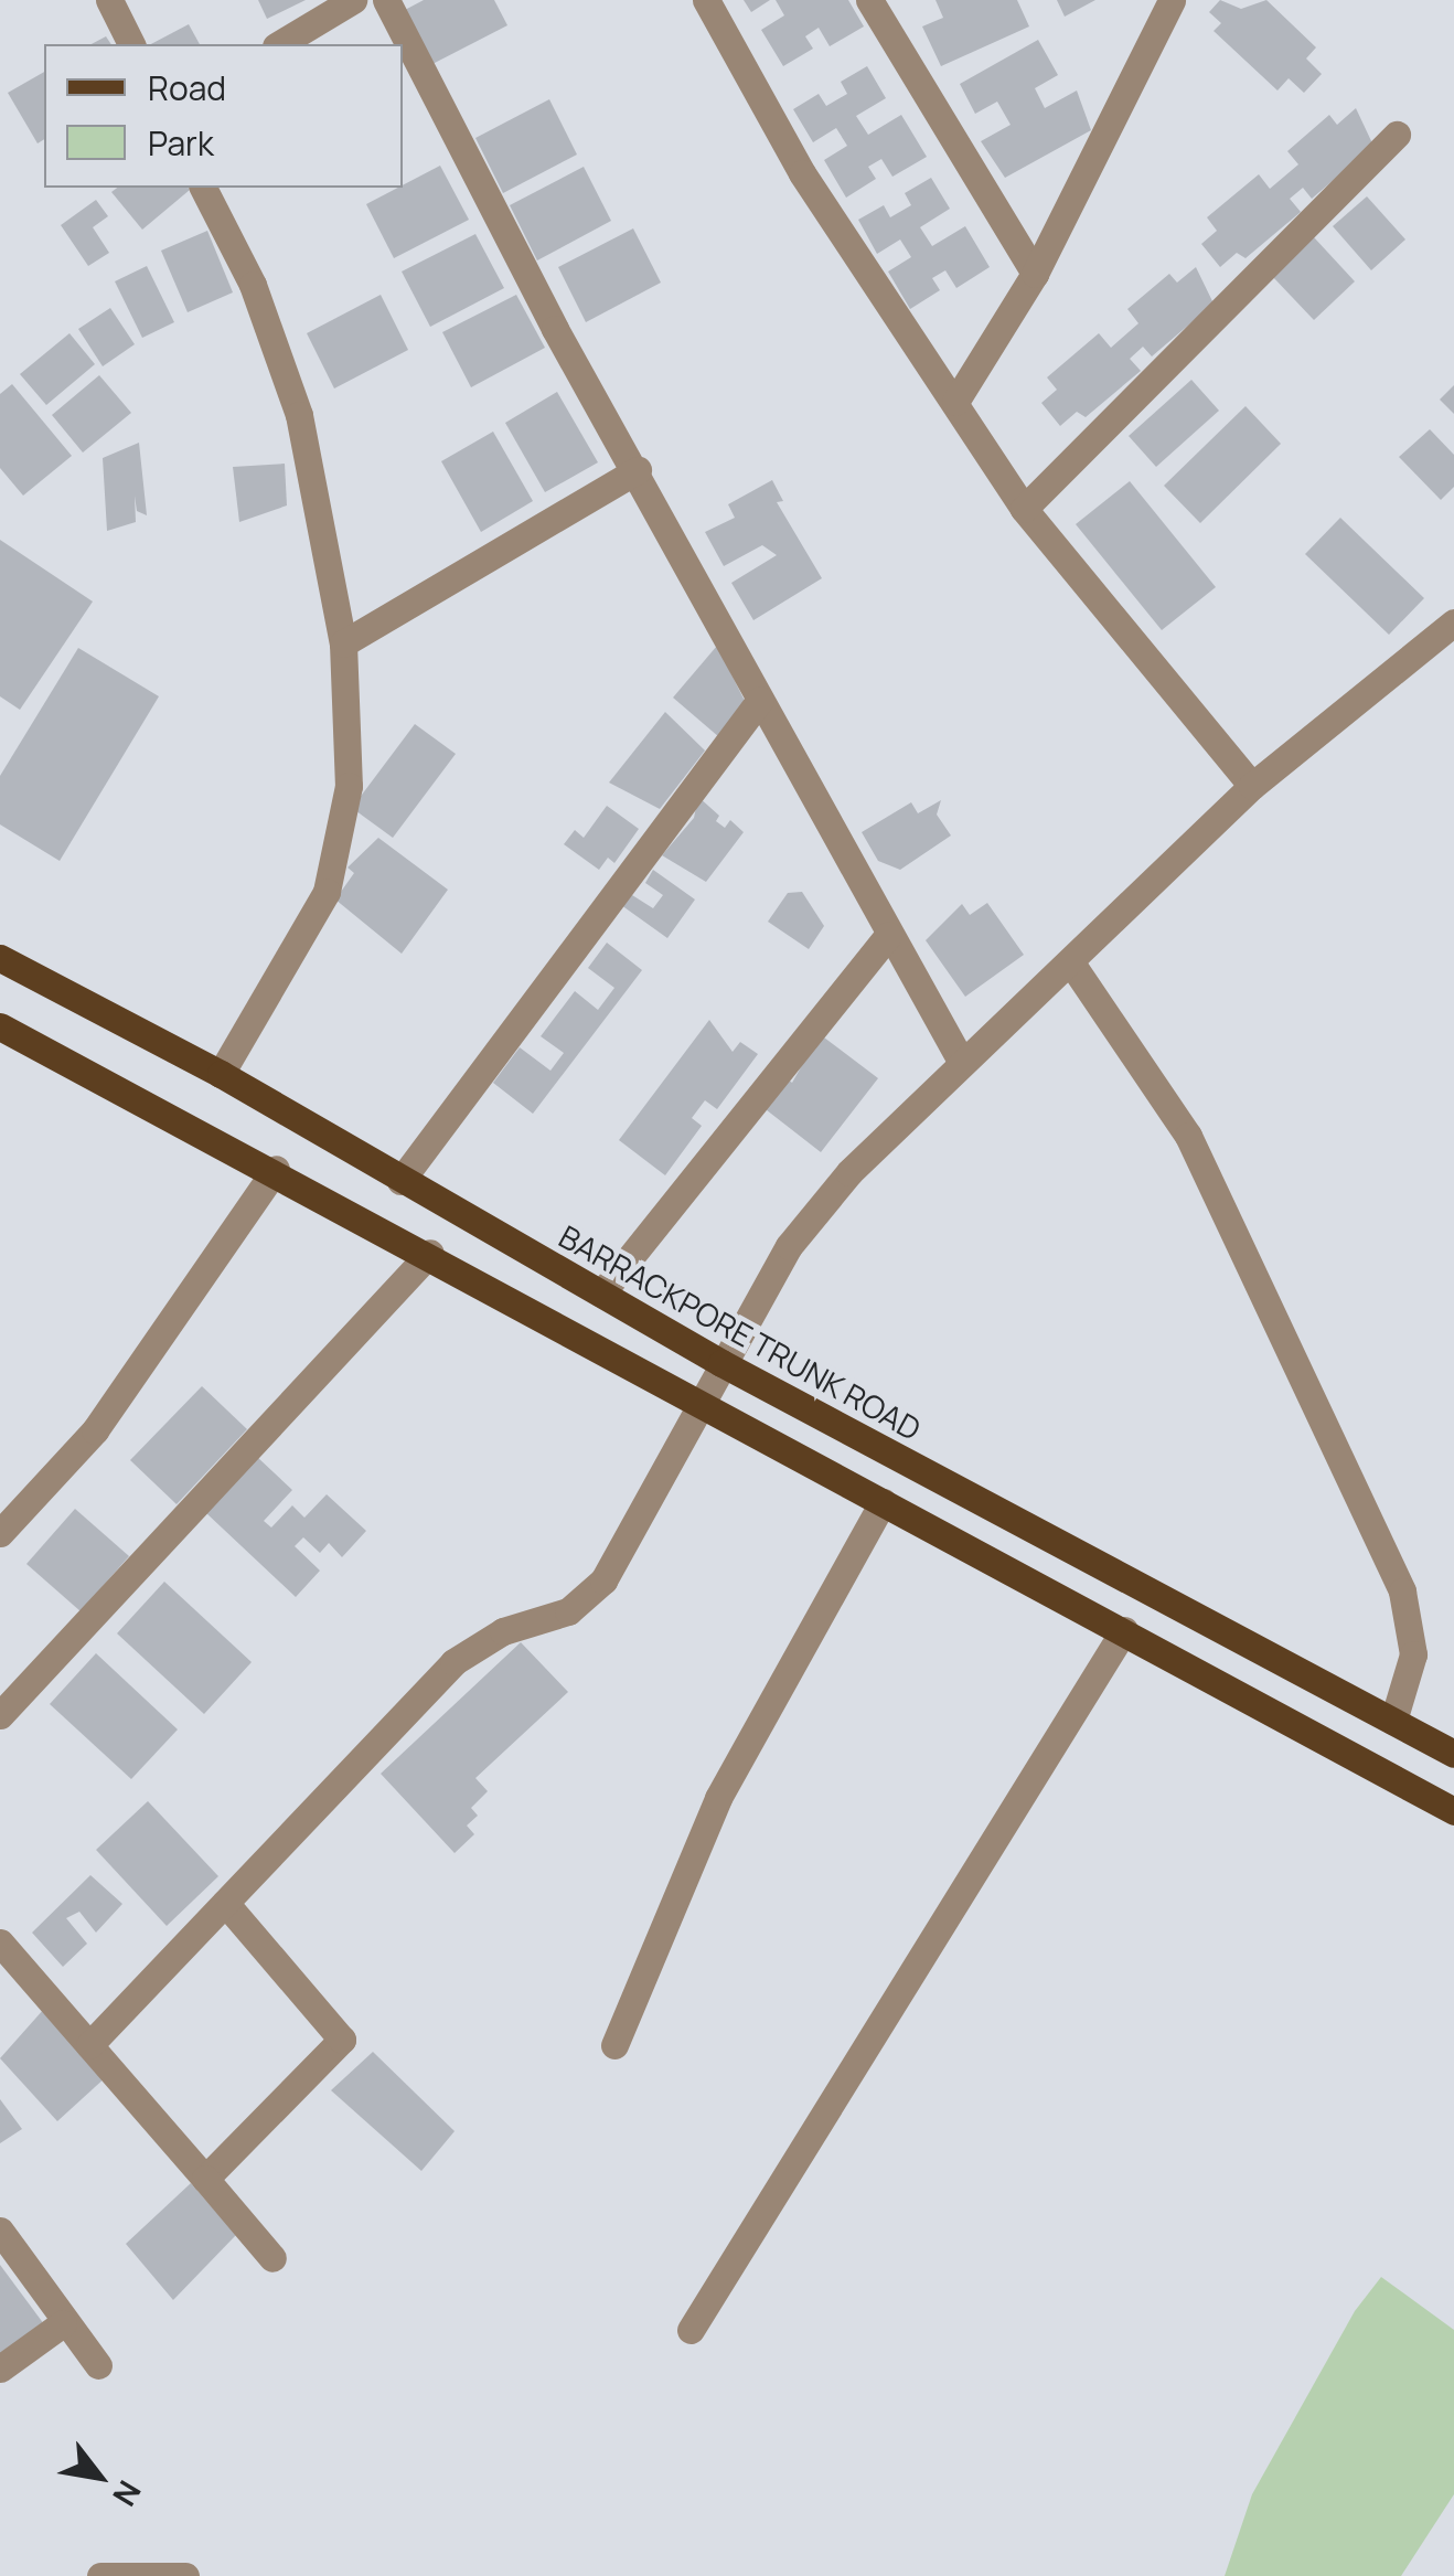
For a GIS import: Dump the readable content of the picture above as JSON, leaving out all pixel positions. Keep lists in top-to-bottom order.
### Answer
{
  "streets": {
    "main road": ["BARRACKPORE TRUNK ROAD"]
  },
  "legend": ["Road", "Park"],
  "north": "bottom right"
}
